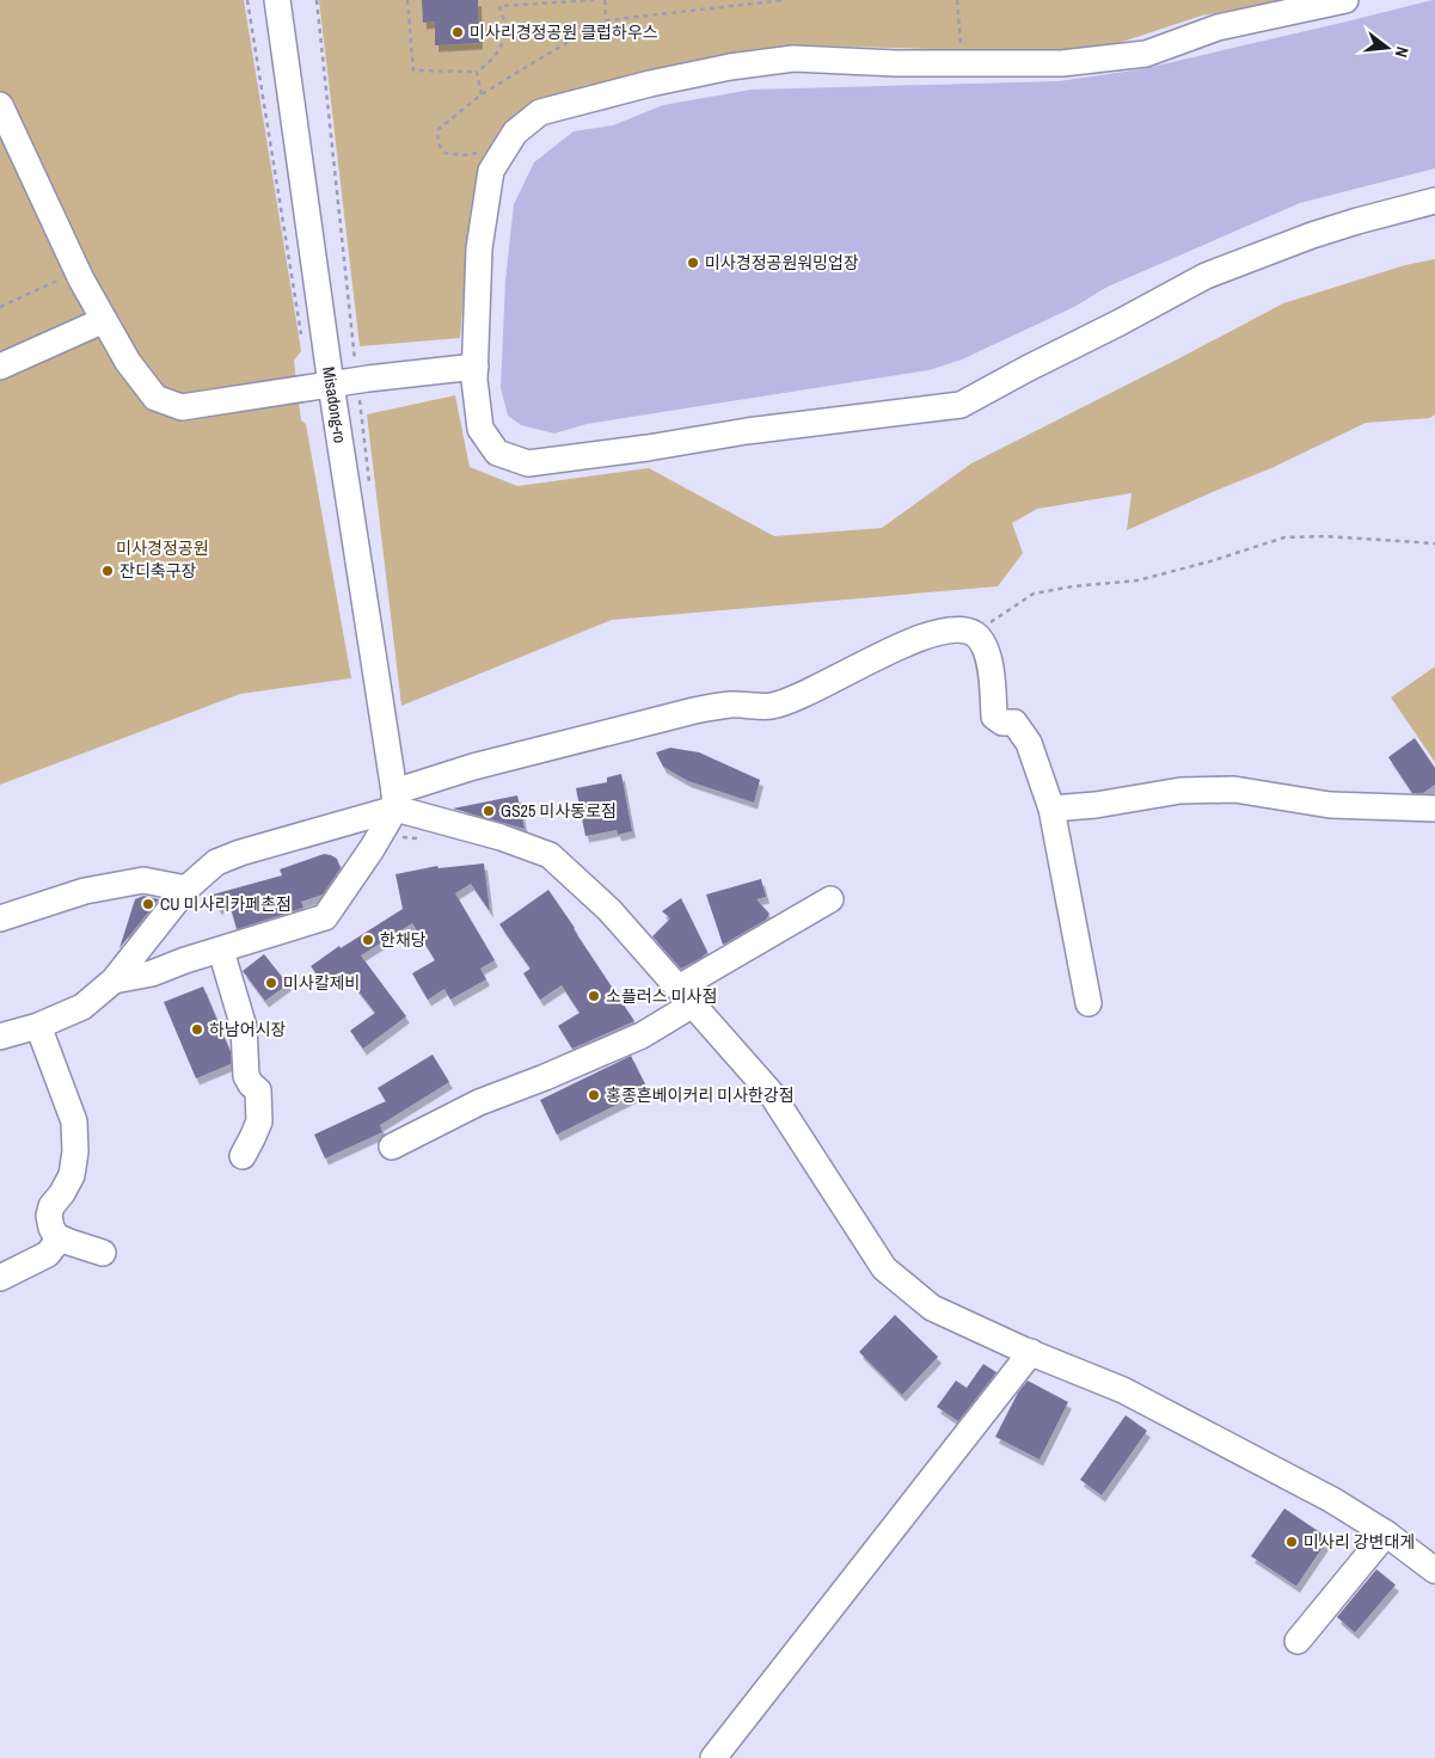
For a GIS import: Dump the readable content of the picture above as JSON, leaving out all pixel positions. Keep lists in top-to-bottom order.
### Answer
{
  "streets": {
    "street": ["Misadong-ro"]
  },
  "parks": ["미사경정공원"],
  "places": [
    "미사리경정공원 클럽하우스",
    "미사경정공원워밍업장",
    "잔디축구장",
    "GS25 미사동로점",
    "CU 미사리카페촌점",
    "한채당",
    "미사칼제비",
    "소플러스 미사점",
    "하남어시장",
    "홍종흔베이커리 미사한강점",
    "미사리 강변대게"
  ],
  "north": "right"
}
